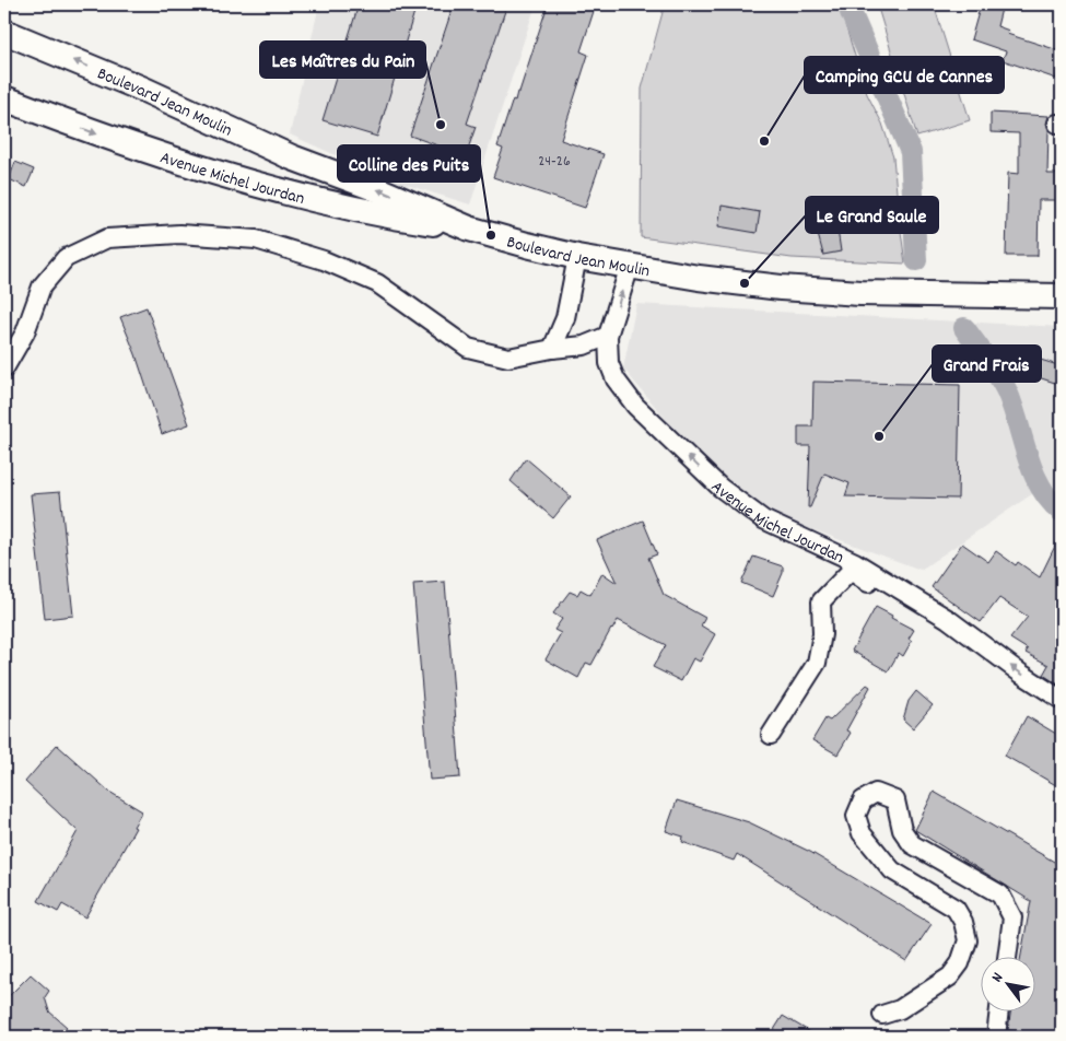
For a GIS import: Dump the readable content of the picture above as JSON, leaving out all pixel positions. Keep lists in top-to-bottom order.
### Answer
{
  "streets": {
    "main road": ["Boulevard Jean Moulin", "Avenue Michel Jourdan"]
  },
  "crossings": [
    ["Boulevard Jean Moulin", "Avenue Michel Jourdan"]
  ],
  "one_way": ["Boulevard Jean Moulin"],
  "places": [
    "Les Maîtres du Pain",
    "Camping GCU de Cannes",
    "Colline des Puits",
    "Le Grand Saule",
    "Grand Frais"
  ],
  "house_numbers": ["24-26"],
  "north": "top left"
}
